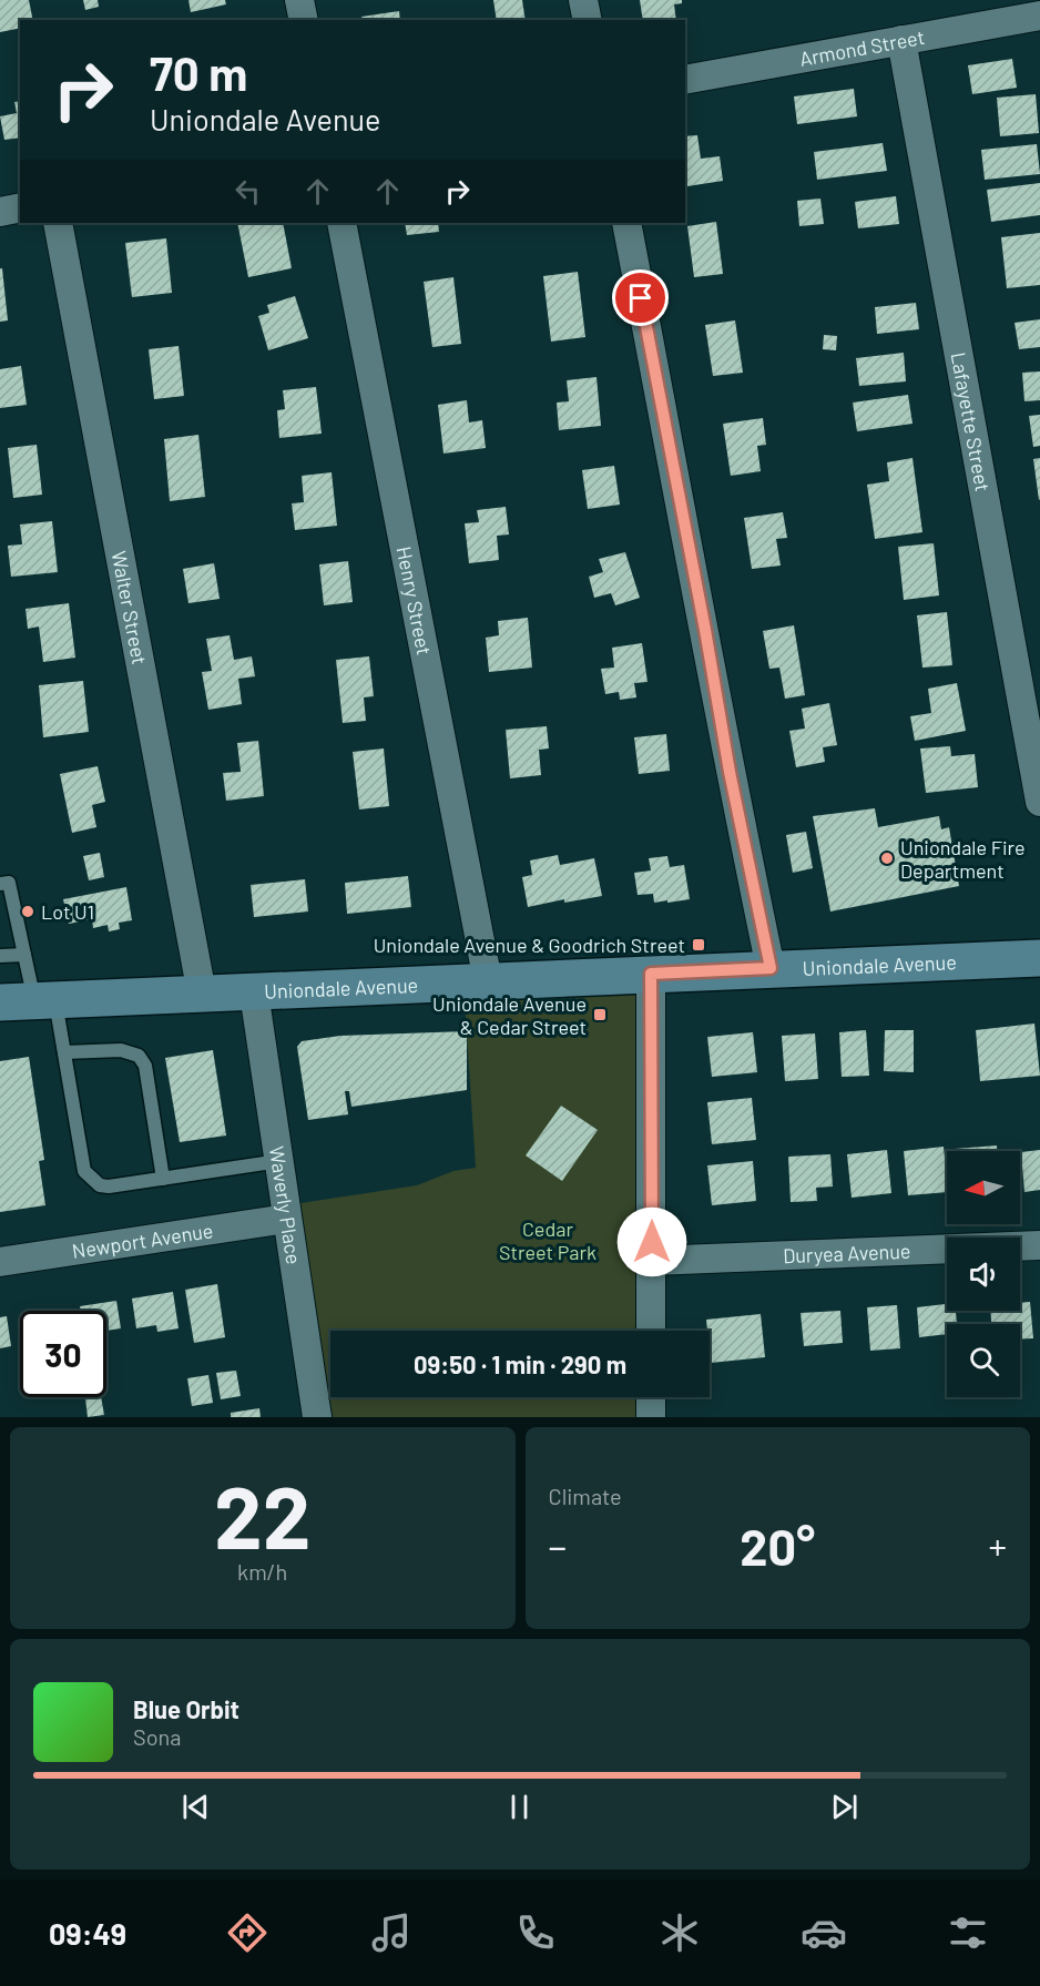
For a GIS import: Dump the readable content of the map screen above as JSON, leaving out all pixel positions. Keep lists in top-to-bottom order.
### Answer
{
  "streets": {
    "main road": ["Uniondale Avenue"],
    "street": [
      "Armond Street",
      "Lafayette Street",
      "Henry Street",
      "Walter Street",
      "Waverly Place",
      "Newport Avenue",
      "Duryea Avenue"
    ]
  },
  "crossings": [
    ["Armond Street", "Lafayette Street"],
    ["Henry Street", "Uniondale Avenue"],
    ["Walter Street", "Uniondale Avenue"],
    ["Uniondale Avenue", "Waverly Place"],
    ["Waverly Place", "Newport Avenue"]
  ],
  "parks": ["Cedar Street Park"],
  "places": {
    "other": ["Uniondale Fire Department", "Lot U1"],
    "transit": ["Uniondale Avenue & Goodrich Street", "Uniondale Avenue & Cedar Street"]
  },
  "north": "left",
  "page": {
    "turn": ["70 m", "Uniondale Avenue"],
    "limit": "30",
    "trip": "09:50 · 1 min · 290 m",
    "tile": [
      ["22", "km/h"],
      "Climate"
    ],
    "heat": ["−", "20°", "+"],
    "song": ["Blue Orbit", "Sona"],
    "tabs": "09:49"
  }
}
